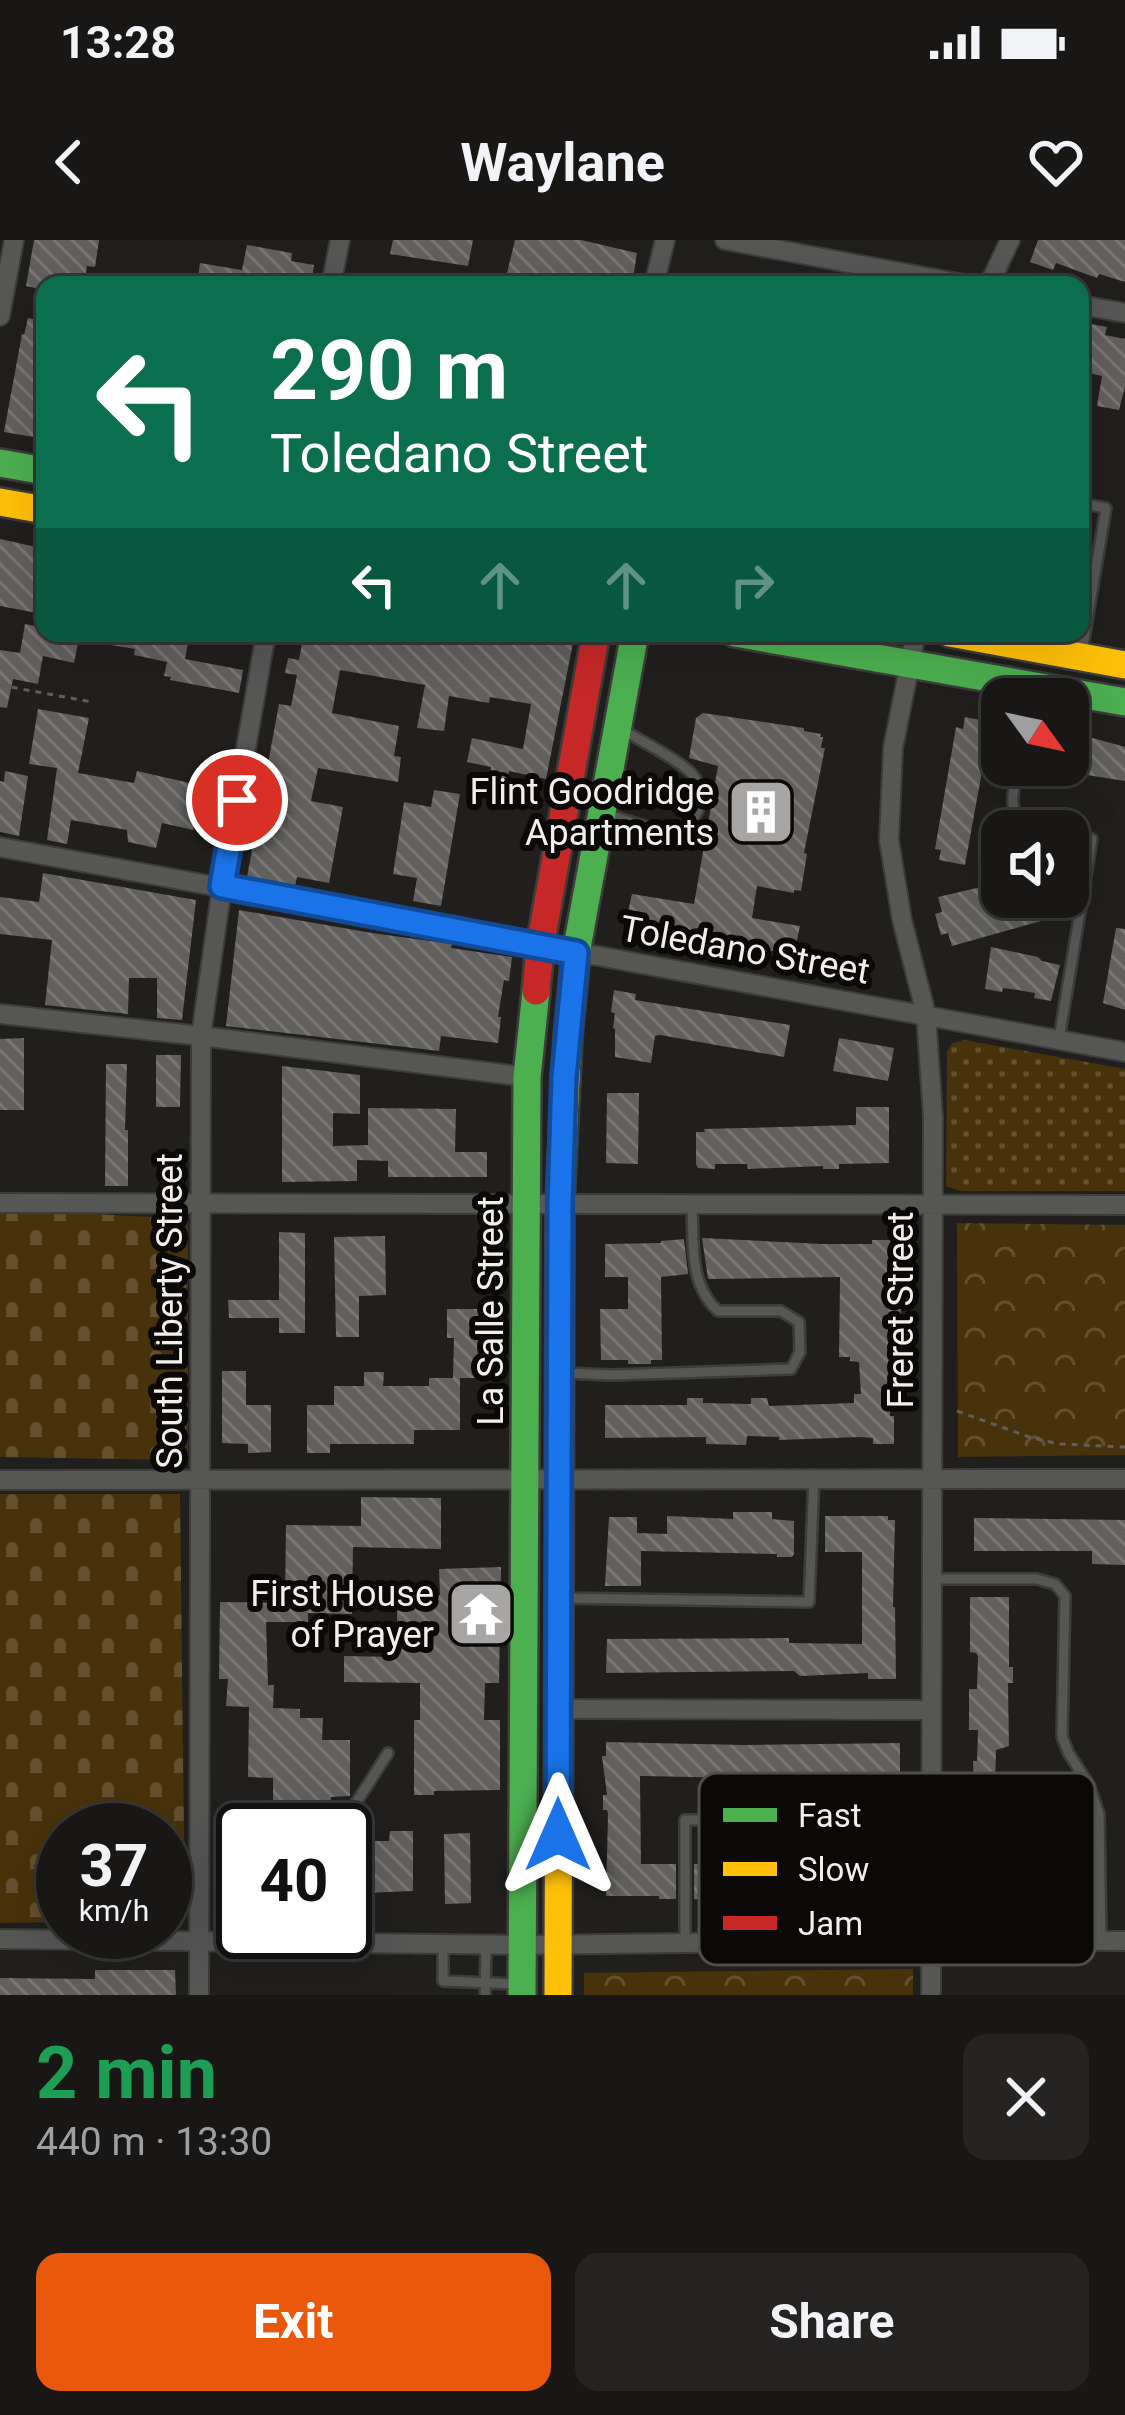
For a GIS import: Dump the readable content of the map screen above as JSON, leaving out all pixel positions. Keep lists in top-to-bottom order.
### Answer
{
  "streets": {
    "street": [
      "Toledano Street",
      "Freret Street",
      "South Liberty Street",
      "La Salle Street"
    ]
  },
  "crossings": [
    ["Toledano Street", "Freret Street"],
    ["Toledano Street", "South Liberty Street"],
    ["Toledano Street", "La Salle Street"]
  ],
  "places": {
    "building": ["Flint Goodridge Apartments"],
    "temple": ["First House of Prayer"]
  },
  "legend": ["Fast", "Slow", "Jam"],
  "north": "bottom right",
  "page": {
    "status": "13:28",
    "header": "Waylane",
    "turn": ["290 m", "Toledano Street"],
    "speed": "37 km/h",
    "limit": "40",
    "heading": ["2 min", "440 m · 13:30"],
    "buttons": ["Exit", "Share"]
  }
}
